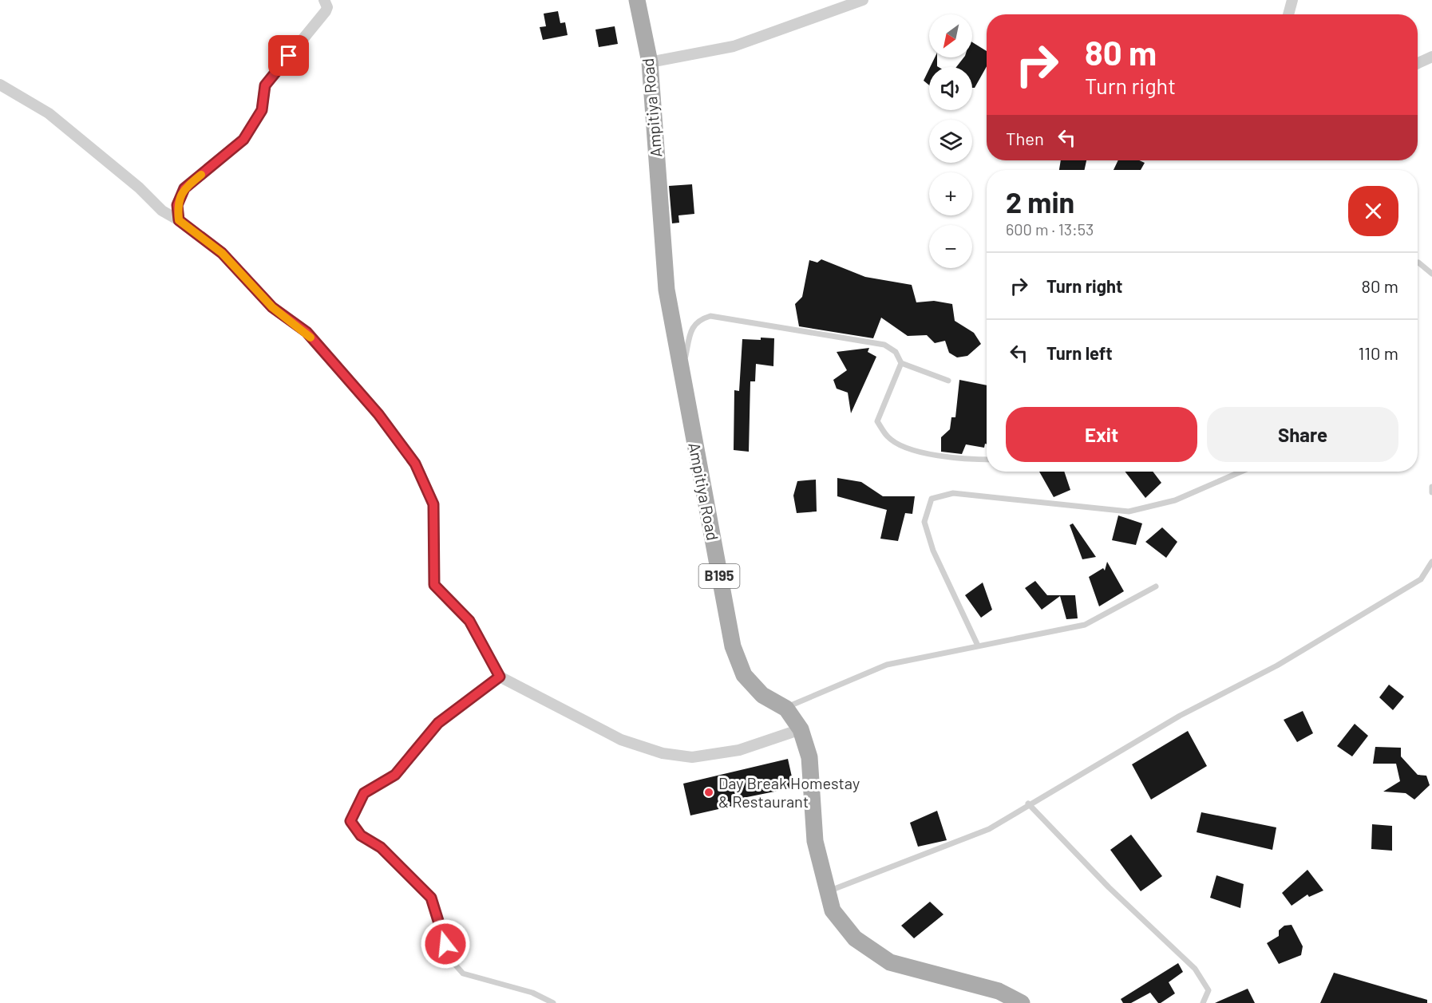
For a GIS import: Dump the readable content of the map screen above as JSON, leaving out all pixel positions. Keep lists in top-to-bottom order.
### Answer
{
  "streets": {
    "main road": ["Ampitiya Road", "B195"]
  },
  "places": ["Day Break Homestay & Restaurant"],
  "north": "bottom left",
  "page": {
    "map_buttons": ["+", "−"],
    "turn": ["80 m", "Turn right"],
    "then": "Then",
    "heading": ["2 min", "600 m · 13:53"],
    "list": [
      {
        "name": "Turn right",
        "value": "80 m"
      },
      {
        "name": "Turn left",
        "value": "110 m"
      }
    ],
    "buttons": ["Exit", "Share"]
  }
}
